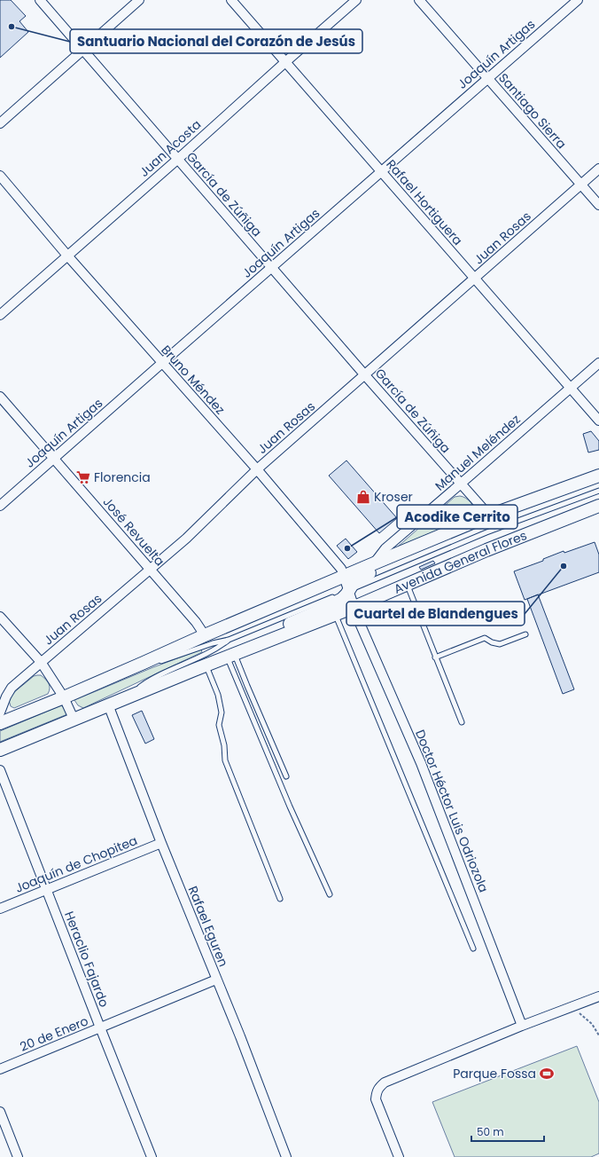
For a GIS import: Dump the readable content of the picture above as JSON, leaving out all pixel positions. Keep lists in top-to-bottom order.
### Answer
{
  "streets": {
    "main road": ["Avenida General Flores"],
    "street": [
      "Joaquín Artigas",
      "Santiago Sierra",
      "Juan Acosta",
      "García de Zúñiga",
      "Rafael Hortiguera",
      "Juan Rosas",
      "Bruno Méndez",
      "Manuel Meléndez",
      "José Revuelta",
      "Doctor Héctor Luis Odriozola",
      "Joaquín de Chopitea",
      "Rafael Eguren",
      "Heraclio Fajardo",
      "20 de Enero"
    ]
  },
  "crossings": [
    ["Joaquín Artigas", "Santiago Sierra"],
    ["Joaquín Artigas", "García de Zúñiga"],
    ["Joaquín Artigas", "Rafael Hortiguera"],
    ["Joaquín Artigas", "Bruno Méndez"],
    ["Joaquín Artigas", "José Revuelta"],
    ["Santiago Sierra", "Juan Rosas"],
    ["Juan Acosta", "García de Zúñiga"],
    ["Juan Acosta", "Rafael Hortiguera"],
    ["Juan Acosta", "Bruno Méndez"],
    ["García de Zúñiga", "Juan Rosas"],
    ["García de Zúñiga", "Manuel Meléndez"],
    ["García de Zúñiga", "Avenida General Flores"],
    ["Rafael Hortiguera", "Juan Rosas"],
    ["Rafael Hortiguera", "Manuel Meléndez"],
    ["Juan Rosas", "Bruno Méndez"],
    ["Juan Rosas", "José Revuelta"],
    ["Bruno Méndez", "Avenida General Flores"],
    ["Bruno Méndez", "Doctor Héctor Luis Odriozola"],
    ["Manuel Meléndez", "Avenida General Flores"],
    ["José Revuelta", "Avenida General Flores"],
    ["Avenida General Flores", "Doctor Héctor Luis Odriozola"],
    ["Avenida General Flores", "Rafael Eguren"],
    ["Joaquín de Chopitea", "Rafael Eguren"],
    ["Joaquín de Chopitea", "Heraclio Fajardo"],
    ["Rafael Eguren", "20 de Enero"],
    ["Heraclio Fajardo", "20 de Enero"]
  ],
  "places": {
    "other": ["Santuario Nacional del Corazón de Jesús", "Acodike Cerrito", "Cuartel de Blandengues"],
    "supermarket": ["Florencia"],
    "shop": ["Kroser"],
    "sports": ["Parque Fossa"]
  },
  "scale_bar": "50 m"
}
